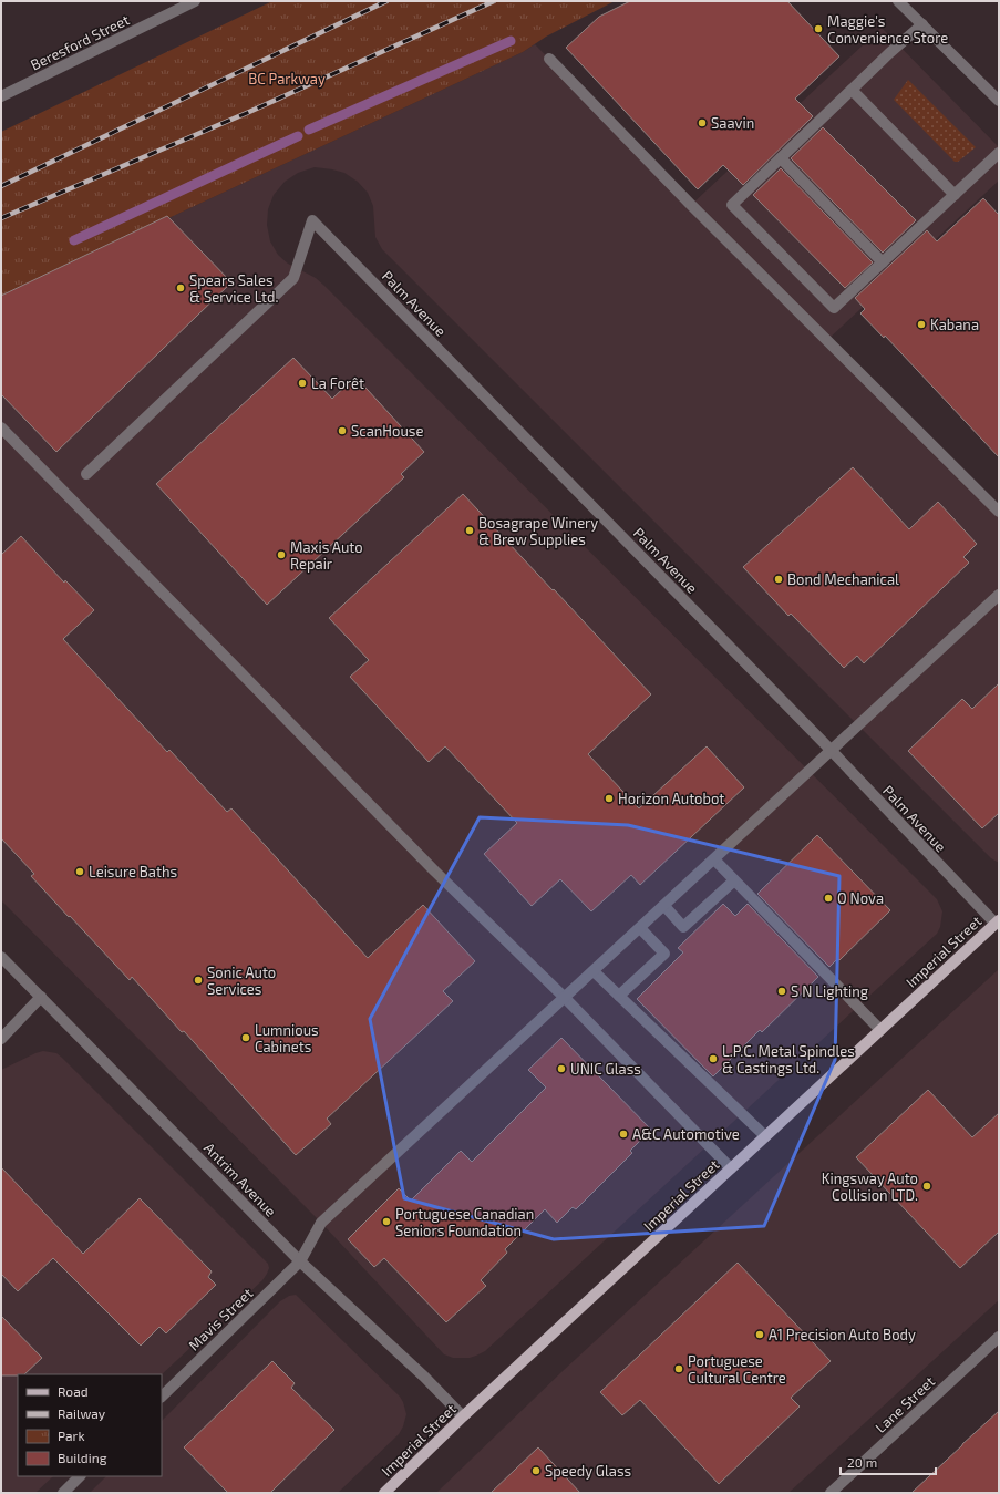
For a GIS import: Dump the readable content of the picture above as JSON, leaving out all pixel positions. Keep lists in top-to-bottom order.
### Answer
{
  "streets": {
    "main road": ["Imperial Street"],
    "street": [
      "Beresford Street",
      "Palm Avenue",
      "Antrim Avenue",
      "Mavis Street",
      "Lane Street"
    ]
  },
  "crossings": [
    ["Palm Avenue", "Imperial Street"],
    ["Palm Avenue", "Mavis Street"],
    ["Imperial Street", "Antrim Avenue"],
    ["Antrim Avenue", "Mavis Street"]
  ],
  "parks": ["BC Parkway"],
  "places": [
    "Maggie's Convenience Store",
    "Saavin",
    "Spears Sales & Service Ltd.",
    "Kabana",
    "La Forêt",
    "ScanHouse",
    "Bosagrape Winery & Brew Supplies",
    "Maxis Auto Repair",
    "Bond Mechanical",
    "Horizon Autobot",
    "Leisure Baths",
    "O Nova",
    "Sonic Auto Services",
    "S N Lighting",
    "Lumnious Cabinets",
    "L.P.C. Metal Spindles & Castings Ltd.",
    "UNIC Glass",
    "A&C Automotive",
    "Kingsway Auto Collision LTD.",
    "Portuguese Canadian Seniors Foundation",
    "A1 Precision Auto Body",
    "Portuguese Cultural Centre",
    "Speedy Glass"
  ],
  "legend": [
    "Road",
    "Railway",
    "Park",
    "Building"
  ],
  "scale_bar": "20 m"
}
